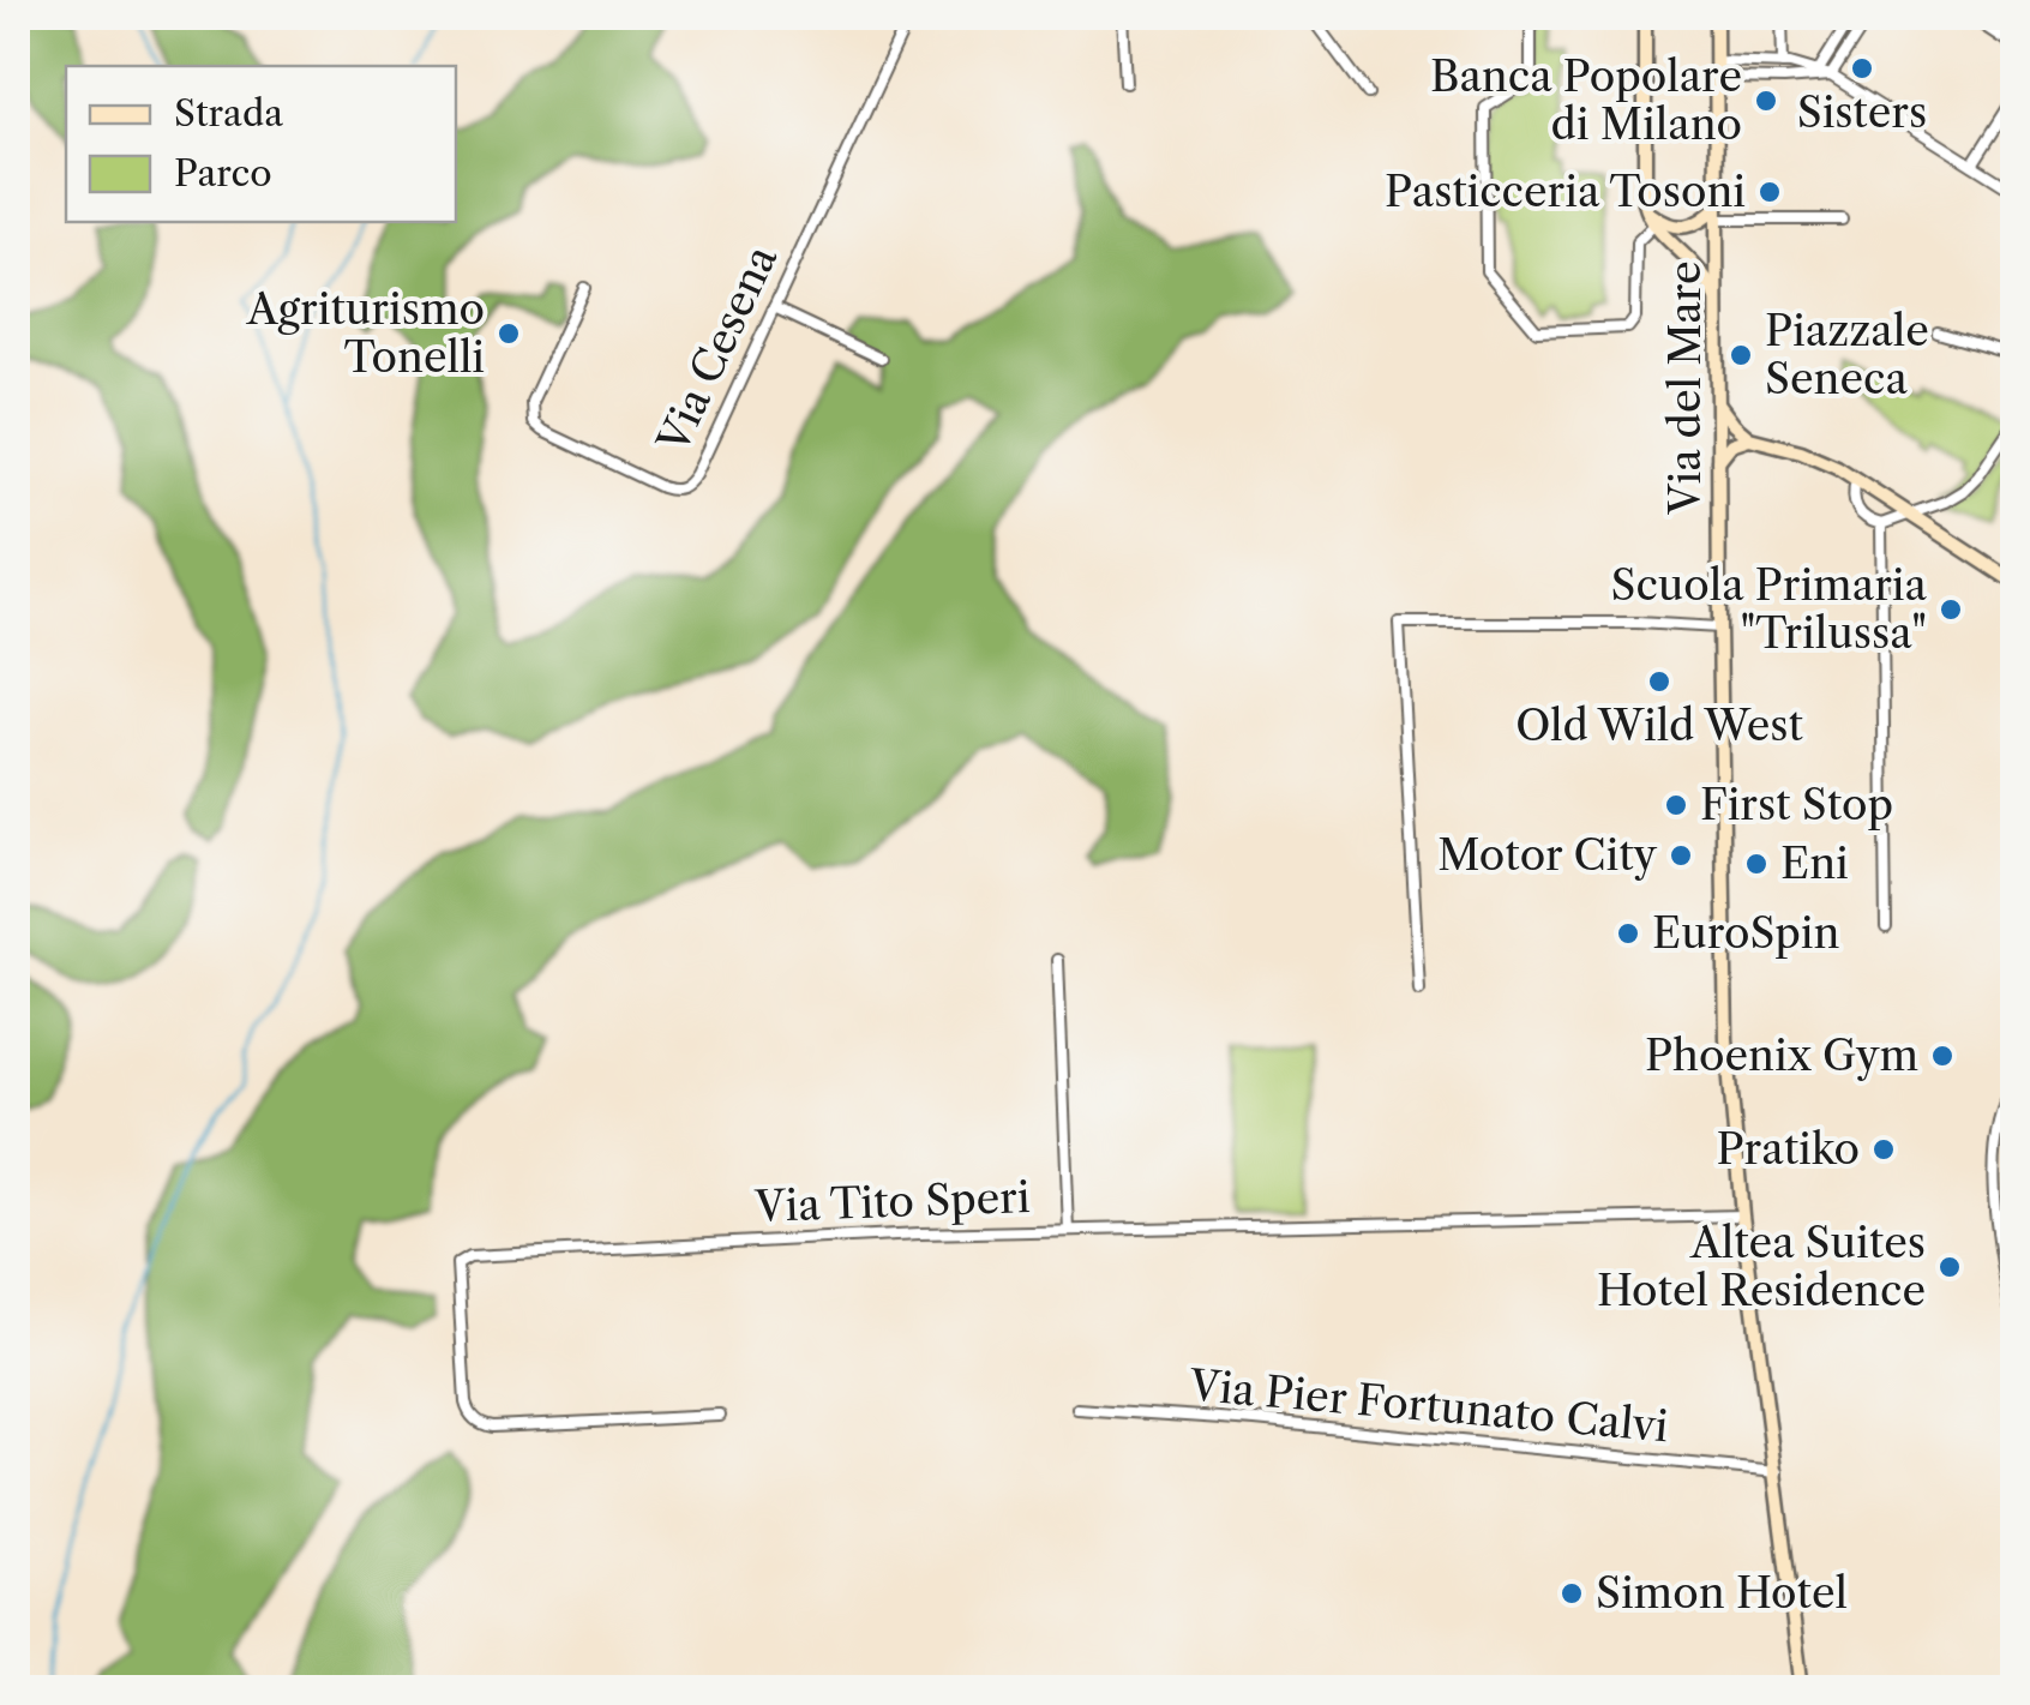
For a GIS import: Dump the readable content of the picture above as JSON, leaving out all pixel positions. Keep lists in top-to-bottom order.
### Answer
{
  "streets": {
    "main road": ["Via del Mare"],
    "street": ["Via Cesena", "Via Tito Speri", "Via Pier Fortunato Calvi"]
  },
  "crossings": [
    ["Via del Mare", "Via Tito Speri"],
    ["Via del Mare", "Via Pier Fortunato Calvi"]
  ],
  "places": [
    "Sisters",
    "Banca Popolare di Milano",
    "Pasticceria Tosoni",
    "Agriturismo Tonelli",
    "Piazzale Seneca",
    "Scuola Primaria \"Trilussa\"",
    "Old Wild West",
    "First Stop",
    "Motor City",
    "Eni",
    "EuroSpin",
    "Phoenix Gym",
    "Pratiko",
    "Altea Suites Hotel Residence",
    "Simon Hotel"
  ],
  "legend": ["Strada", "Parco"]
}
